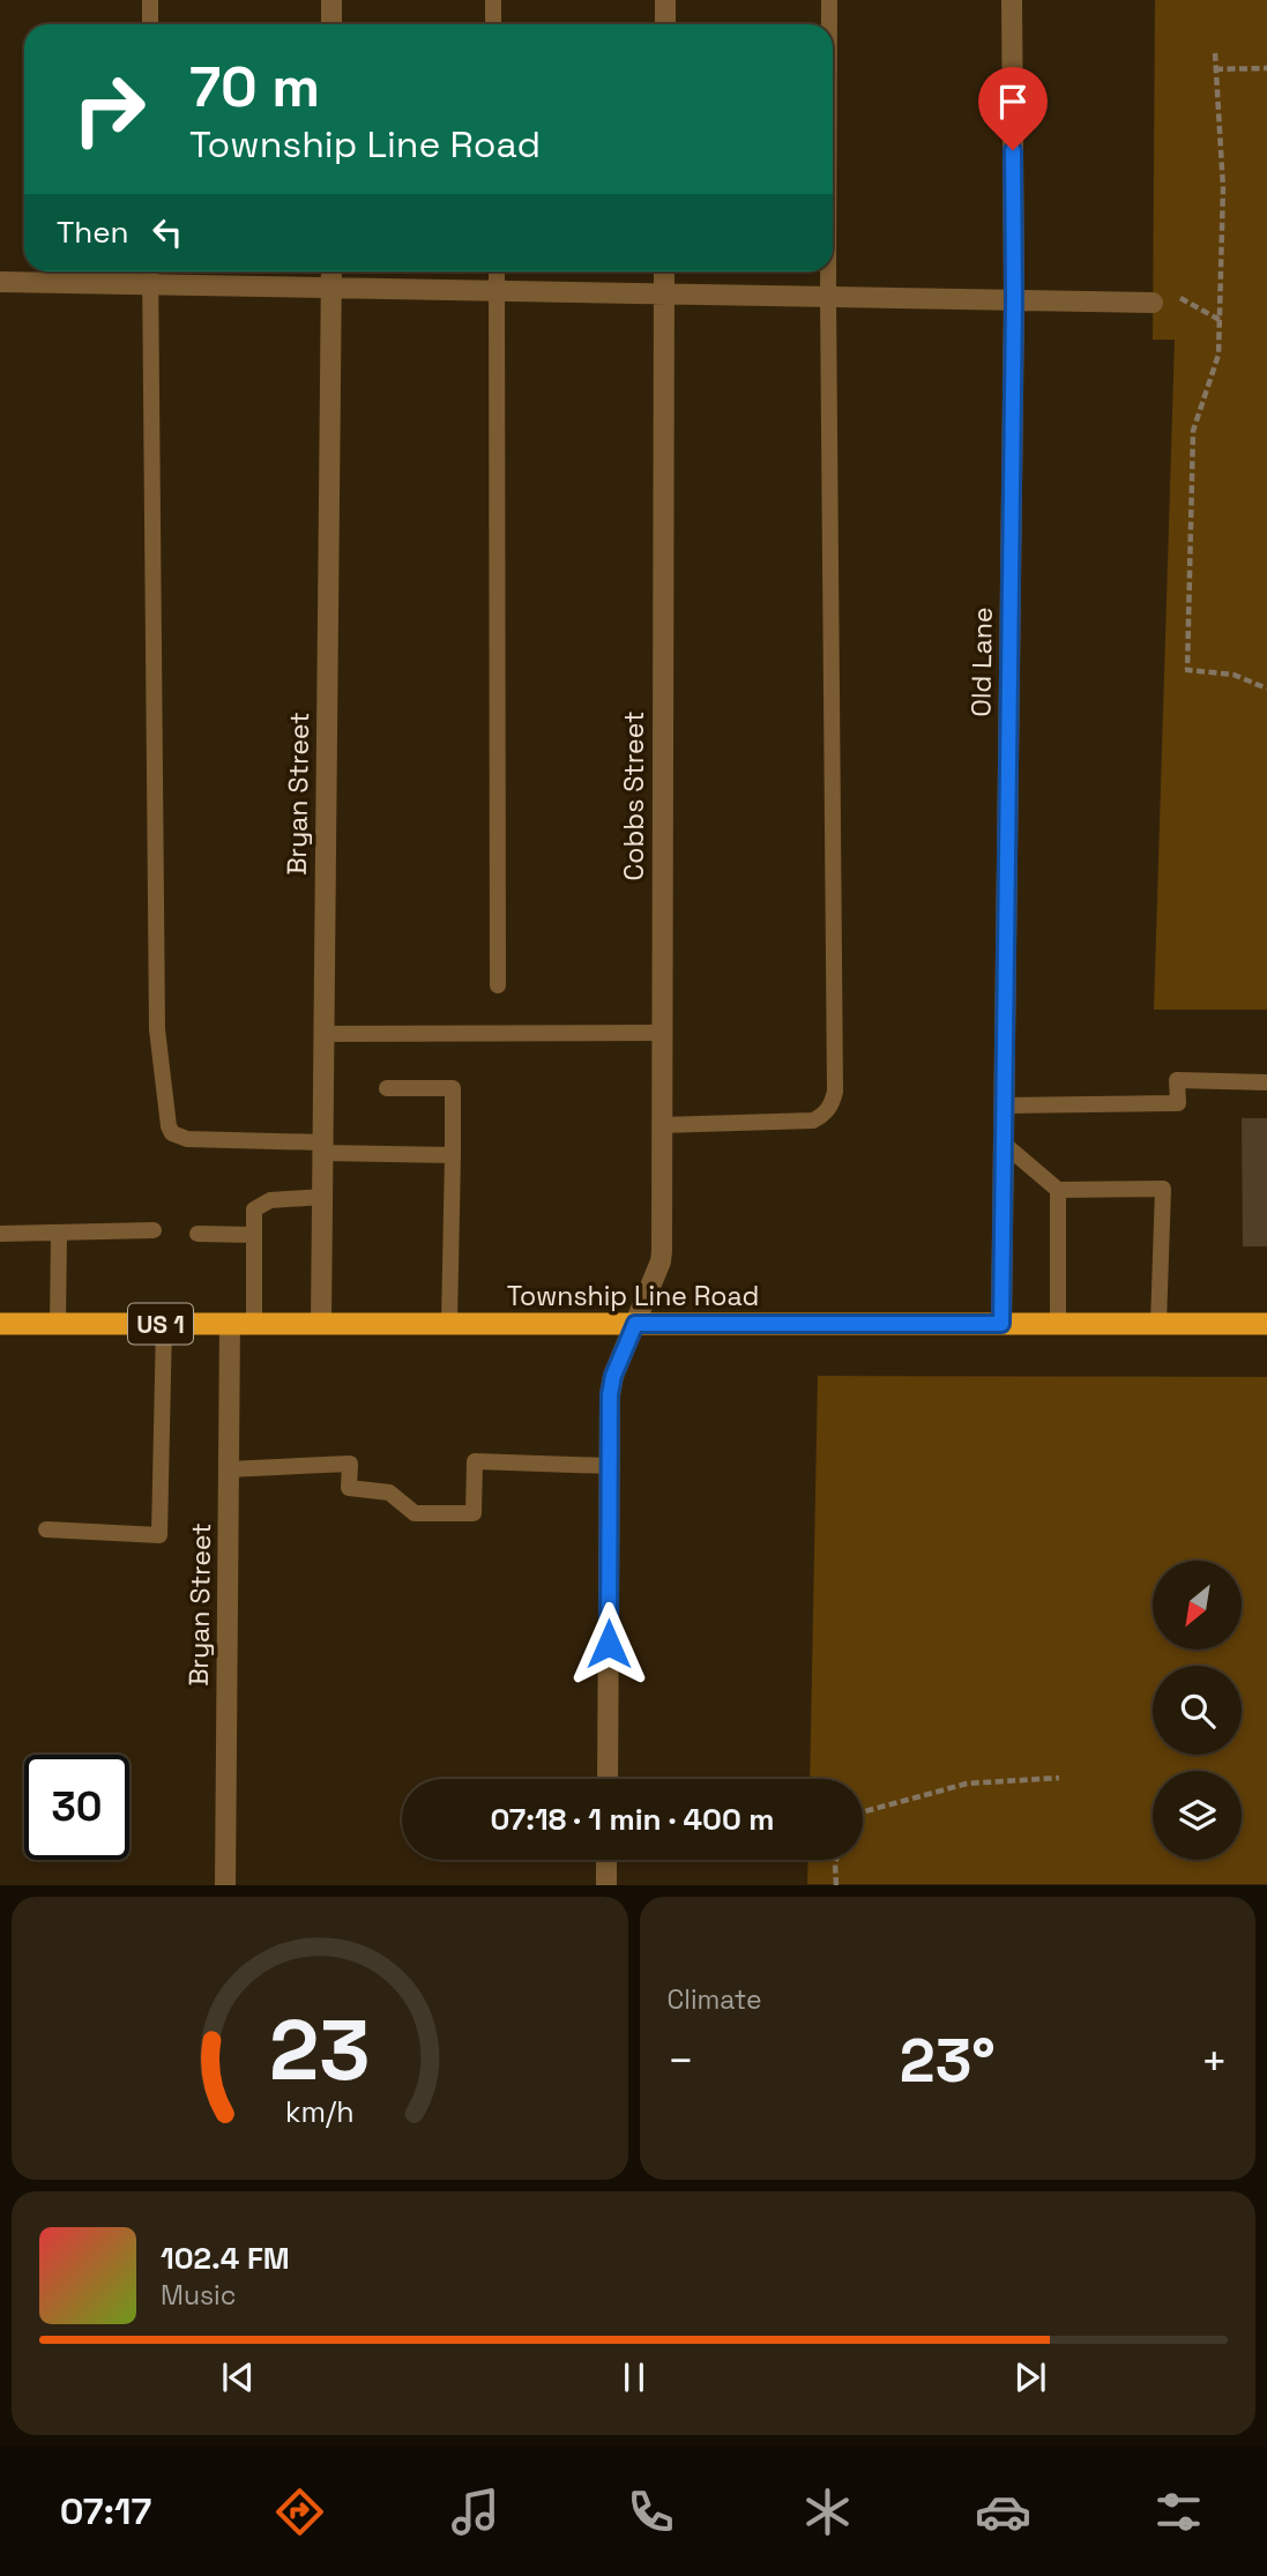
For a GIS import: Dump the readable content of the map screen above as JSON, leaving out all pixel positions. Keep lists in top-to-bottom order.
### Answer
{
  "streets": {
    "highway": ["Township Line Road", "US 1"],
    "street": ["Old Lane", "Bryan Street", "Cobbs Street"]
  },
  "crossings": [
    ["Old Lane", "Township Line Road"],
    ["Bryan Street", "Township Line Road"],
    ["Cobbs Street", "Township Line Road"]
  ],
  "north": "bottom left",
  "page": {
    "turn": ["70 m", "Township Line Road"],
    "then": "Then",
    "limit": "30",
    "trip": "07:18 · 1 min · 400 m",
    "tile": "Climate",
    "heat": ["−", "23°", "+"],
    "song": ["102.4 FM", "Music"],
    "tabs": "07:17",
    "gauge": ["23", "km/h"]
  }
}
